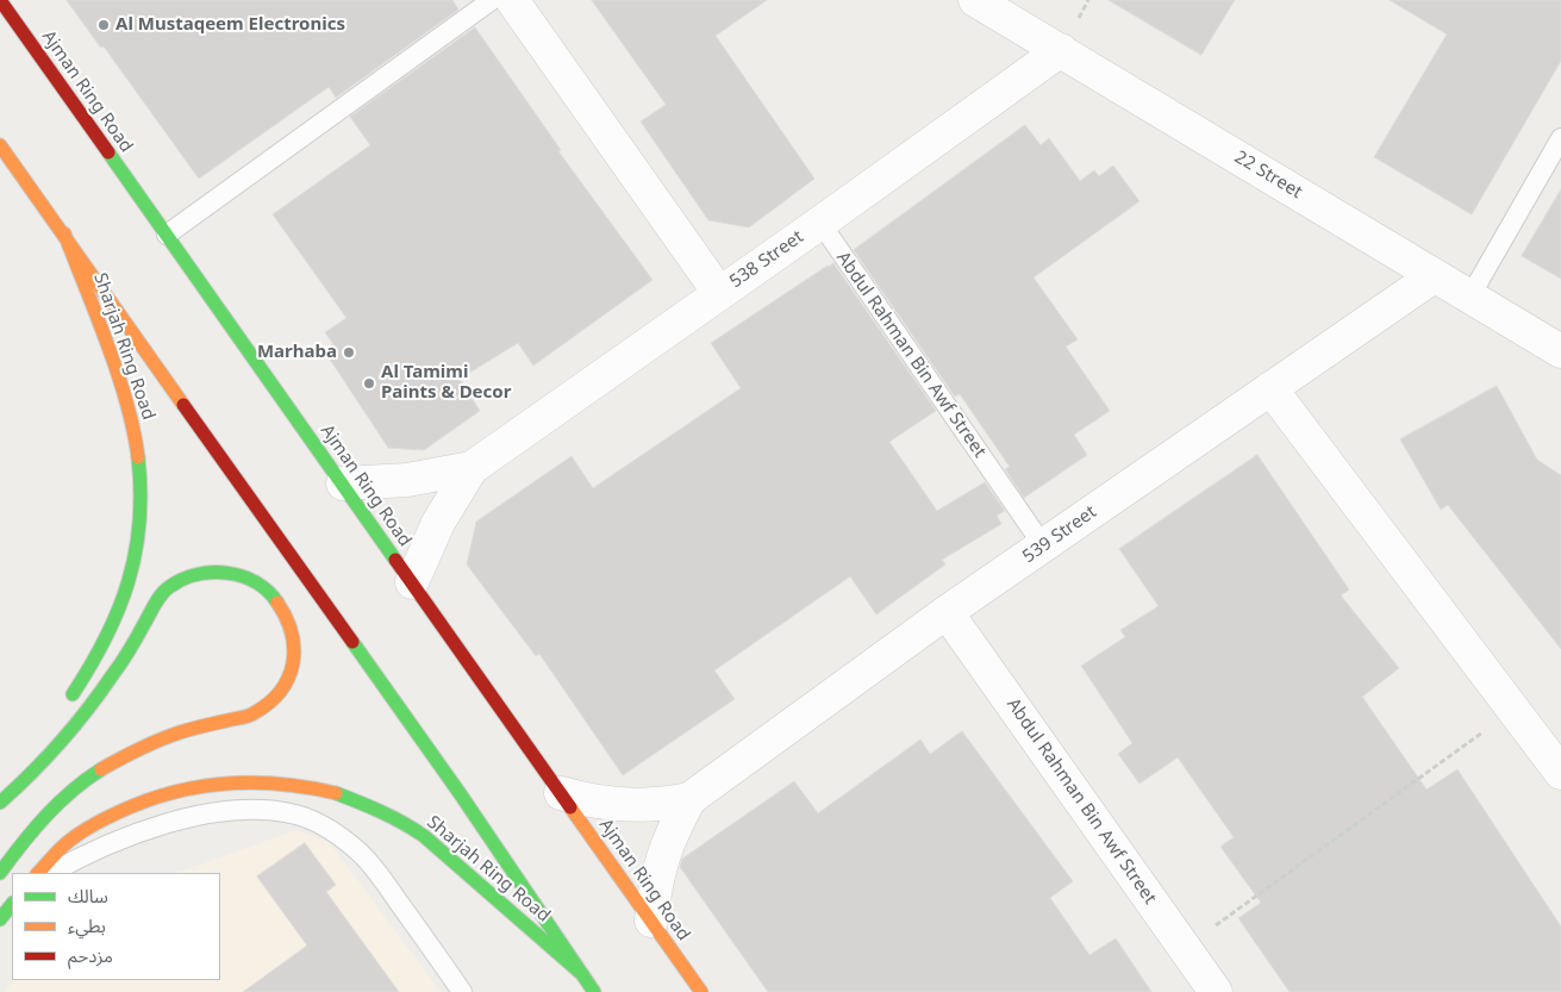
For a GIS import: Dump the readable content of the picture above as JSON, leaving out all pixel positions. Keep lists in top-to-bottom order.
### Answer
{
  "streets": {
    "main road": ["Ajman Ring Road", "Sharjah Ring Road"],
    "street": [
      "22 Street",
      "538 Street",
      "Abdul Rahman Bin Awf Street",
      "539 Street"
    ]
  },
  "crossings": [
    ["Ajman Ring Road", "538 Street"],
    ["Ajman Ring Road", "539 Street"],
    ["22 Street", "538 Street"],
    ["22 Street", "539 Street"],
    ["538 Street", "Abdul Rahman Bin Awf Street"],
    ["Abdul Rahman Bin Awf Street", "539 Street"]
  ],
  "places": ["Al Mustaqeem Electronics", "Marhaba", "Al Tamimi Paints & Decor"],
  "legend": ["سالك", "بطيء", "مزدحم"]
}
